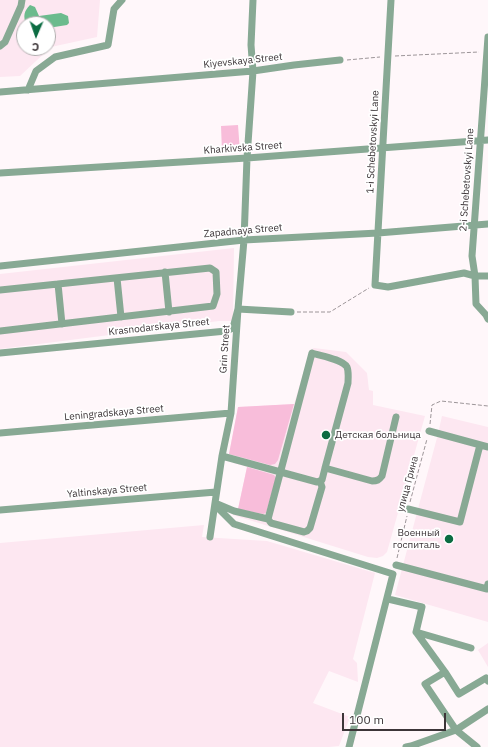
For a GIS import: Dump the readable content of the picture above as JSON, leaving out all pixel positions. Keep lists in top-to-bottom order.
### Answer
{
  "streets": {
    "street": [
      "Kiyevskaya Street",
      "1-i Schebetovskyi Lane",
      "Kharkivska Street",
      "2-i Schebetovskyi Lane",
      "Zapadnaya Street",
      "Krasnodarskaya Street",
      "Grin Street",
      "Leningradskaya Street",
      "Yaltinskaya Street"
    ],
    "path": ["улица Грина"]
  },
  "crossings": [
    ["Kiyevskaya Street", "Grin Street"],
    ["1-i Schebetovskyi Lane", "Kharkivska Street"],
    ["1-i Schebetovskyi Lane", "Zapadnaya Street"],
    ["Kharkivska Street", "2-i Schebetovskyi Lane"],
    ["Kharkivska Street", "Grin Street"],
    ["2-i Schebetovskyi Lane", "Zapadnaya Street"],
    ["Zapadnaya Street", "Grin Street"],
    ["Krasnodarskaya Street", "Grin Street"],
    ["Grin Street", "Leningradskaya Street"],
    ["Grin Street", "Yaltinskaya Street"]
  ],
  "places": ["Детская больница", "Военный госпиталь"],
  "scale_bar": "100 m",
  "north": "bottom"
}
